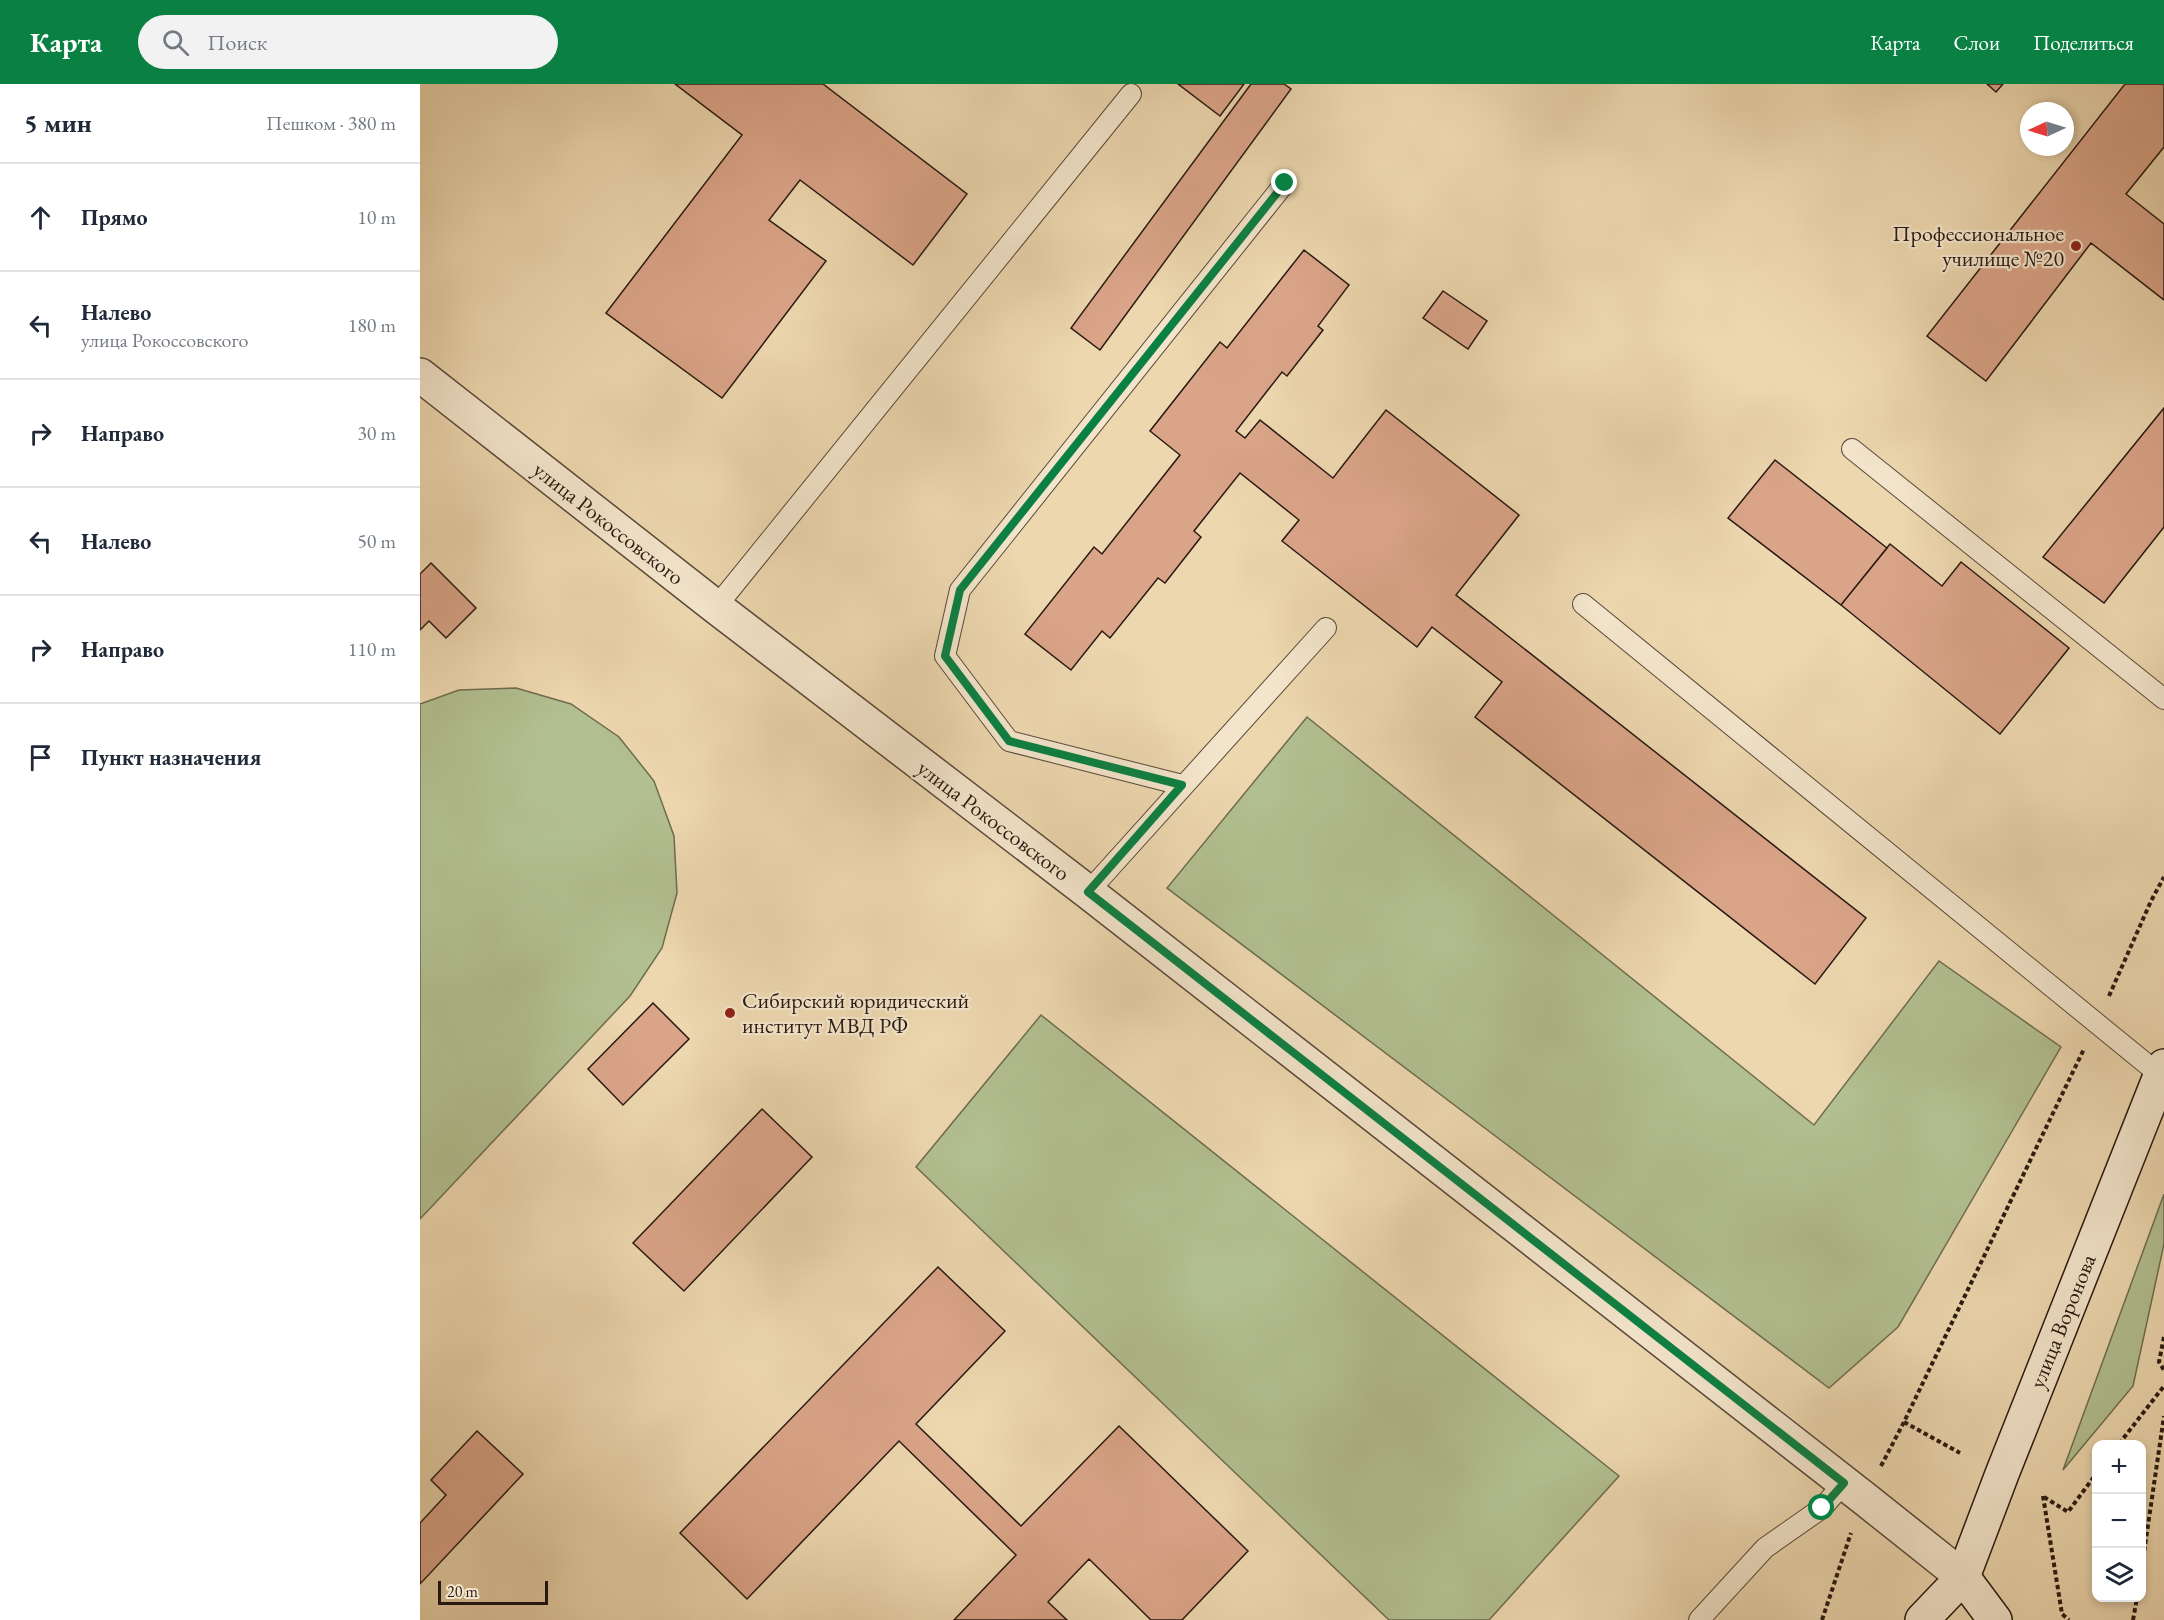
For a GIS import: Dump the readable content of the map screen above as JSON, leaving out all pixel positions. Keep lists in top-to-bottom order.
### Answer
{
  "streets": {
    "street": ["улица Рокоссовского", "улица Воронова"]
  },
  "crossings": [
    ["улица Рокоссовского", "улица Воронова"]
  ],
  "places": ["Профессиональное училище №20", "Сибирский юридический институт МВД РФ"],
  "scale_bar": "20 m",
  "north": "left",
  "page": {
    "header": "Карта",
    "search": "Поиск",
    "nav": ["Карта", "Слои", "Поделиться"],
    "heading": ["5 мин", "Пешком · 380 m"],
    "list": [
      ["Прямо", "10 m"],
      ["Налево", "улица Рокоссовского", "180 m"],
      ["Направо", "30 m"],
      ["Налево", "50 m"],
      ["Направо", "110 m"],
      "Пункт назначения"
    ],
    "map_buttons": ["+", "−"],
    "scale": "20 m"
  }
}
